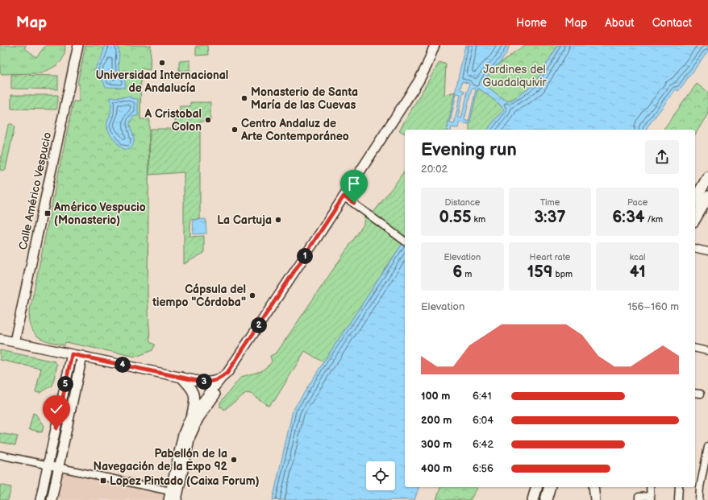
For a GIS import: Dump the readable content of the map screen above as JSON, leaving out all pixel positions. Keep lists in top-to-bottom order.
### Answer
{
  "streets": {
    "street": ["Calle Américo Vespucio"]
  },
  "parks": ["Jardines del Guadalquivir"],
  "places": {
    "other": [
      "Universidad Internacional de Andalucía",
      "Monasterio de Santa María de las Cuevas",
      "A Cristobal Colon",
      "Centro Andaluz de Arte Contemporáneo",
      "La Cartuja",
      "Cápsula del tiempo \"Córdoba\"",
      "Pabellón de la Navegación de la Expo 92"
    ],
    "transit": ["Américo Vespucio (Monasterio)", "Lopez Pintado (Caixa Forum)"]
  },
  "page": {
    "header": "Map",
    "nav": [
      "Home",
      "Map",
      "About",
      "Contact"
    ],
    "heading": ["Evening run", "20:02"],
    "stats": [
      ["Distance", "0.55 km"],
      ["Time", "3:37"],
      ["Pace", "6:34 /km"],
      ["Elevation", "6 m"],
      ["Heart rate", "159 bpm"],
      ["kcal", "41"]
    ],
    "pins": [
      "1",
      "2",
      "4",
      "3",
      "5"
    ],
    "chart": ["Elevation", "156–160 m"],
    "list": [
      {
        "name": "100 m",
        "note": "6:41"
      },
      {
        "name": "200 m",
        "note": "6:04"
      },
      {
        "name": "300 m",
        "note": "6:42"
      },
      {
        "name": "400 m",
        "note": "6:56"
      }
    ]
  }
}
